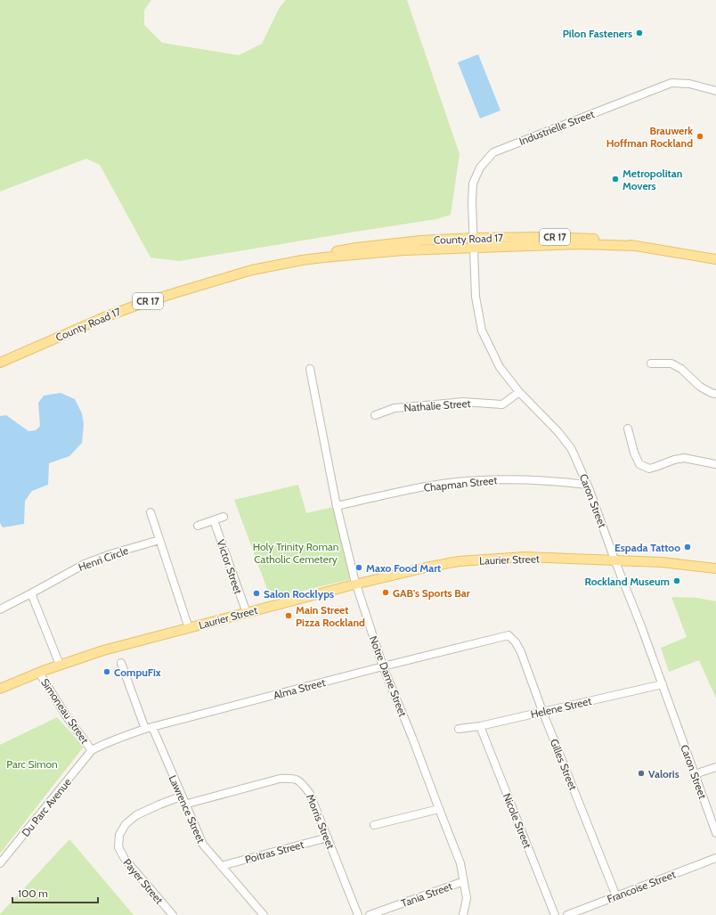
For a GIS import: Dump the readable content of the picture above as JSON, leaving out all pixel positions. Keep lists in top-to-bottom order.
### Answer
{
  "streets": {
    "main road": ["CR 17", "County Road 17", "Laurier Street"],
    "street": [
      "Industrielle Street",
      "Nathalie Street",
      "Chapman Street",
      "Caron Street",
      "Henri Circle",
      "Victor Street",
      "Notre Dame Street",
      "Alma Street",
      "Helene Street",
      "Simoneau Street",
      "Gilles Street",
      "Du Parc Avenue",
      "Lawrence Street",
      "Nicole Street",
      "Morris Street",
      "Poitras Street",
      "Payer Street",
      "Francoise Street",
      "Tania Street"
    ]
  },
  "crossings": [
    ["Industrielle Street", "County Road 17"],
    ["Industrielle Street", "Caron Street"],
    ["County Road 17", "Caron Street"],
    ["Nathalie Street", "Caron Street"],
    ["Chapman Street", "Caron Street"],
    ["Chapman Street", "Notre Dame Street"],
    ["Caron Street", "Laurier Street"],
    ["Caron Street", "Helene Street"],
    ["Laurier Street", "Victor Street"],
    ["Laurier Street", "Notre Dame Street"],
    ["Laurier Street", "Simoneau Street"],
    ["Notre Dame Street", "Alma Street"],
    ["Notre Dame Street", "Tania Street"],
    ["Alma Street", "Simoneau Street"],
    ["Alma Street", "Gilles Street"],
    ["Alma Street", "Du Parc Avenue"],
    ["Alma Street", "Lawrence Street"],
    ["Helene Street", "Gilles Street"],
    ["Helene Street", "Nicole Street"],
    ["Simoneau Street", "Du Parc Avenue"],
    ["Gilles Street", "Francoise Street"],
    ["Lawrence Street", "Morris Street"],
    ["Lawrence Street", "Poitras Street"],
    ["Lawrence Street", "Payer Street"],
    ["Morris Street", "Poitras Street"]
  ],
  "parks": ["Holy Trinity Roman Catholic Cemetery", "Parc Simon"],
  "places": [
    "Pilon Fasteners",
    "Brauwerk Hoffman Rockland",
    "Metropolitan Movers",
    "Espada Tattoo",
    "Maxo Food Mart",
    "Rockland Museum",
    "GAB's Sports Bar",
    "Salon Rocklyps",
    "Main Street Pizza Rockland",
    "CompuFix",
    "Valoris"
  ],
  "scale_bar": "100 m"
}
